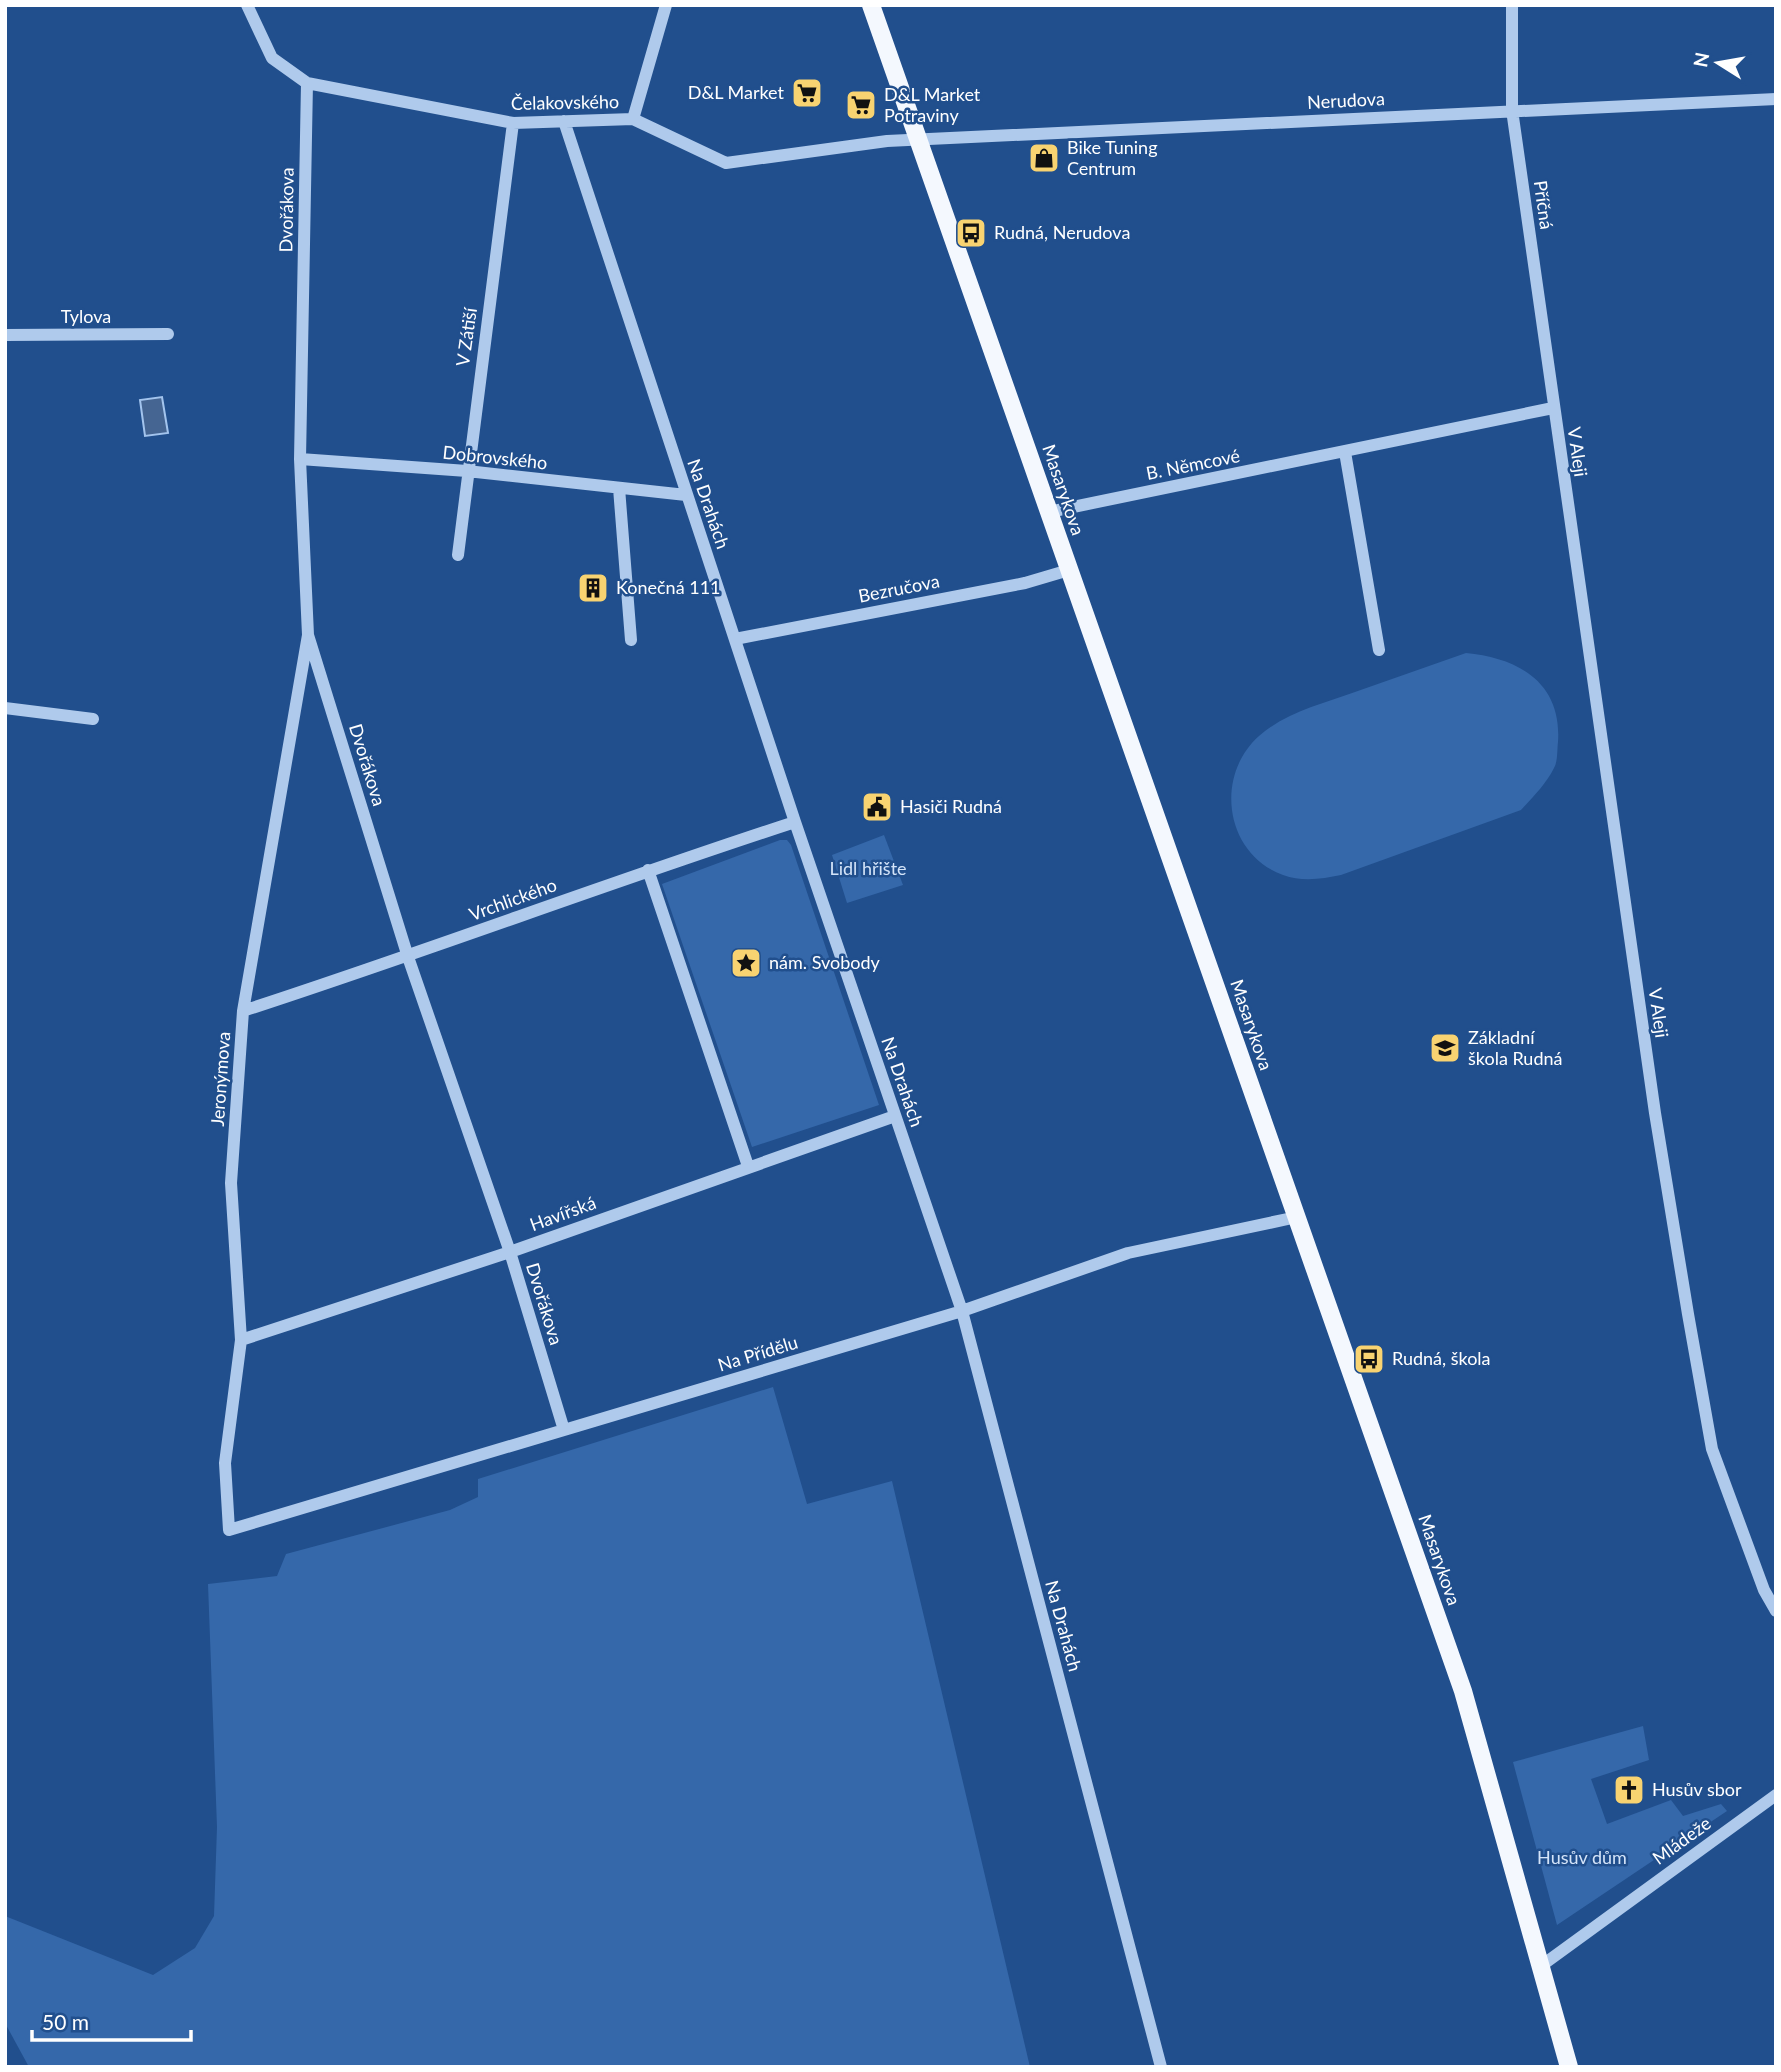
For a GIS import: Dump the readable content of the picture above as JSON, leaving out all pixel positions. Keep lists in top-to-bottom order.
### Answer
{
  "streets": {
    "main road": ["Masarykova"],
    "street": [
      "Nerudova",
      "Čelakovského",
      "Příčná",
      "Dvořákova",
      "Tylova",
      "V Zátiší",
      "V Aleji",
      "Dobrovského",
      "B. Němcové",
      "Na Drahách",
      "Bezručova",
      "Vrchlického",
      "Jeronýmova",
      "Havířská",
      "Na Přídělu",
      "Mládeže"
    ]
  },
  "crossings": [
    ["Nerudova", "Čelakovského"],
    ["Nerudova", "Příčná"],
    ["Nerudova", "Masarykova"],
    ["Čelakovského", "Dvořákova"],
    ["Čelakovského", "V Zátiší"],
    ["Čelakovského", "Masarykova"],
    ["Čelakovského", "Na Drahách"],
    ["Příčná", "V Aleji"],
    ["Příčná", "B. Němcové"],
    ["Dvořákova", "Dobrovského"],
    ["Dvořákova", "Vrchlického"],
    ["Dvořákova", "Jeronýmova"],
    ["Dvořákova", "Havířská"],
    ["Dvořákova", "Na Přídělu"],
    ["V Zátiší", "Dobrovského"],
    ["V Aleji", "B. Němcové"],
    ["Dobrovského", "Na Drahách"],
    ["B. Němcové", "Masarykova"],
    ["Masarykova", "Bezručova"],
    ["Masarykova", "Na Přídělu"],
    ["Masarykova", "Mládeže"],
    ["Na Drahách", "Bezručova"],
    ["Na Drahách", "Vrchlického"],
    ["Na Drahách", "Havířská"],
    ["Na Drahách", "Na Přídělu"],
    ["Vrchlického", "Jeronýmova"],
    ["Jeronýmova", "Havířská"],
    ["Jeronýmova", "Na Přídělu"]
  ],
  "parks": ["Lidl hřište", "Husův dům"],
  "places": {
    "supermarket": ["D&L Market", "D&L Market Potraviny"],
    "shop": ["Bike Tuning Centrum"],
    "bus stop": ["Rudná, Nerudova", "Rudná, škola"],
    "building": ["Konečná 111"],
    "public building": ["Hasiči Rudná"],
    "place": ["nám. Svobody"],
    "school or university": ["Základní škola Rudná"],
    "church": ["Husův sbor"]
  },
  "scale_bar": "50 m",
  "north": "left"
}
